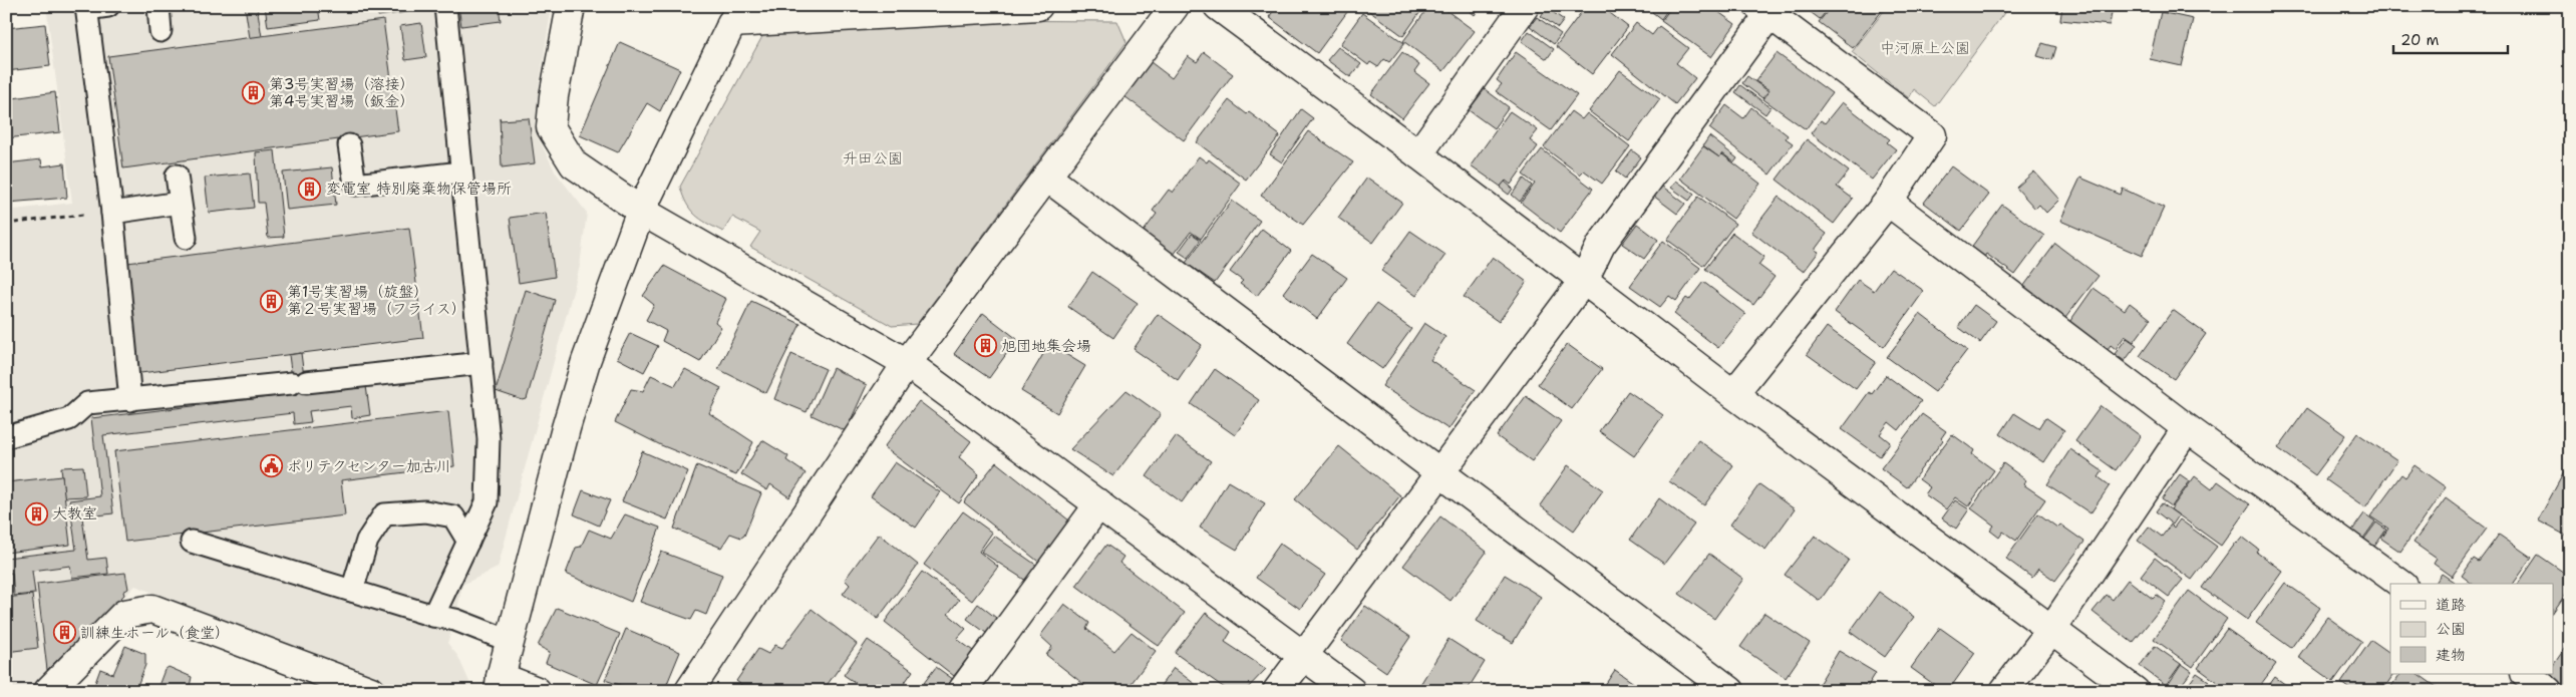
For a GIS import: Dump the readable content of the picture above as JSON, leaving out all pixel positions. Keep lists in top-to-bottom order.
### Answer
{
  "parks": ["中河原上公園", "升田公園"],
  "places": {
    "building": [
      "第3号実習場（溶接） 第4号実習場（鈑金）",
      "変電室 特別廃棄物保管場所",
      "第1号実習場（旋盤） 第２号実習場（フライス）",
      "旭団地集会場",
      "大教室",
      "訓練生ホール（食堂）"
    ],
    "public building": ["ポリテクセンター加古川"]
  },
  "legend": ["道路", "公園", "建物"],
  "scale_bar": "20 m"
}
